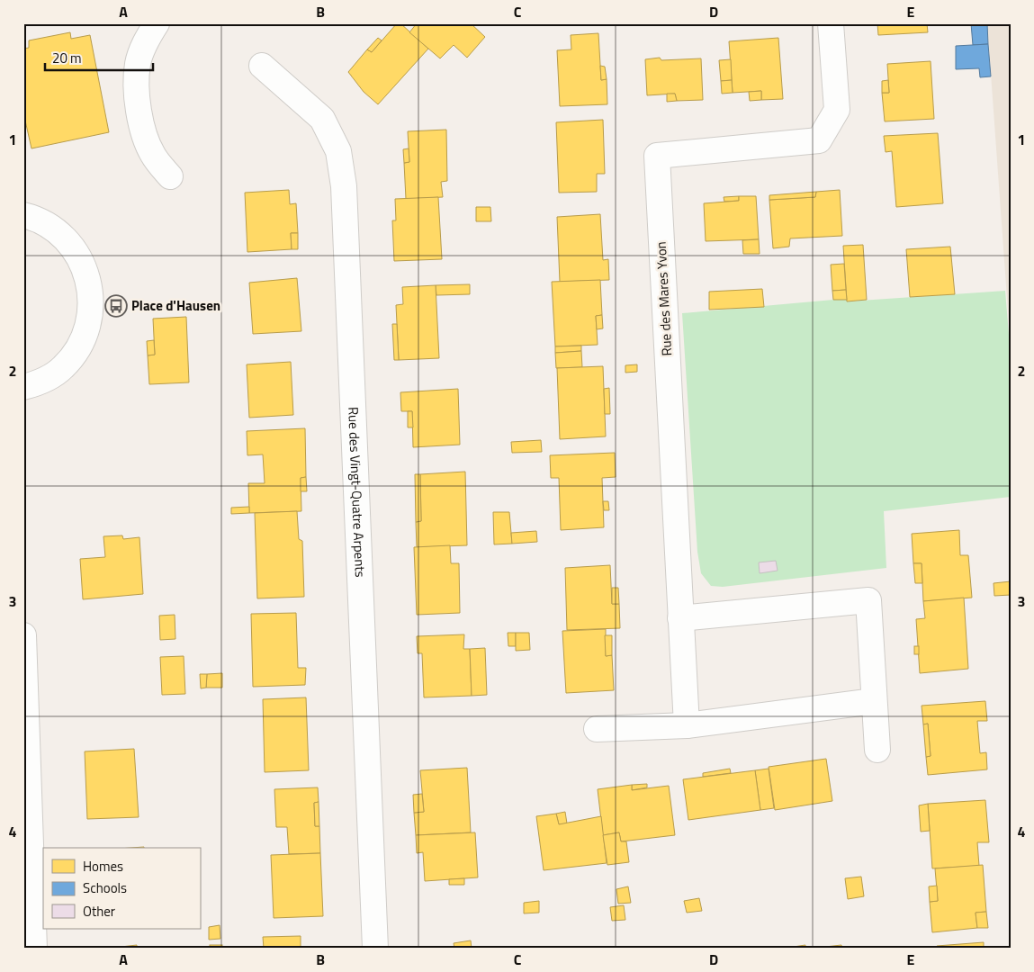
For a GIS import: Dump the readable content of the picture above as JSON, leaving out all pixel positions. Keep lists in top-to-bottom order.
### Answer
{
  "streets": {
    "street": ["Rue des Mares Yvon", "Rue des Vingt-Quatre Arpents"]
  },
  "places": {
    "bus stop": ["Place d'Hausen"]
  },
  "legend": ["Homes", "Schools", "Other"],
  "scale_bar": "20 m",
  "grid": {
    "columns": [
      "A",
      "B",
      "C",
      "D",
      "E"
    ],
    "rows": [
      "1",
      "2",
      "3",
      "4"
    ]
  }
}
